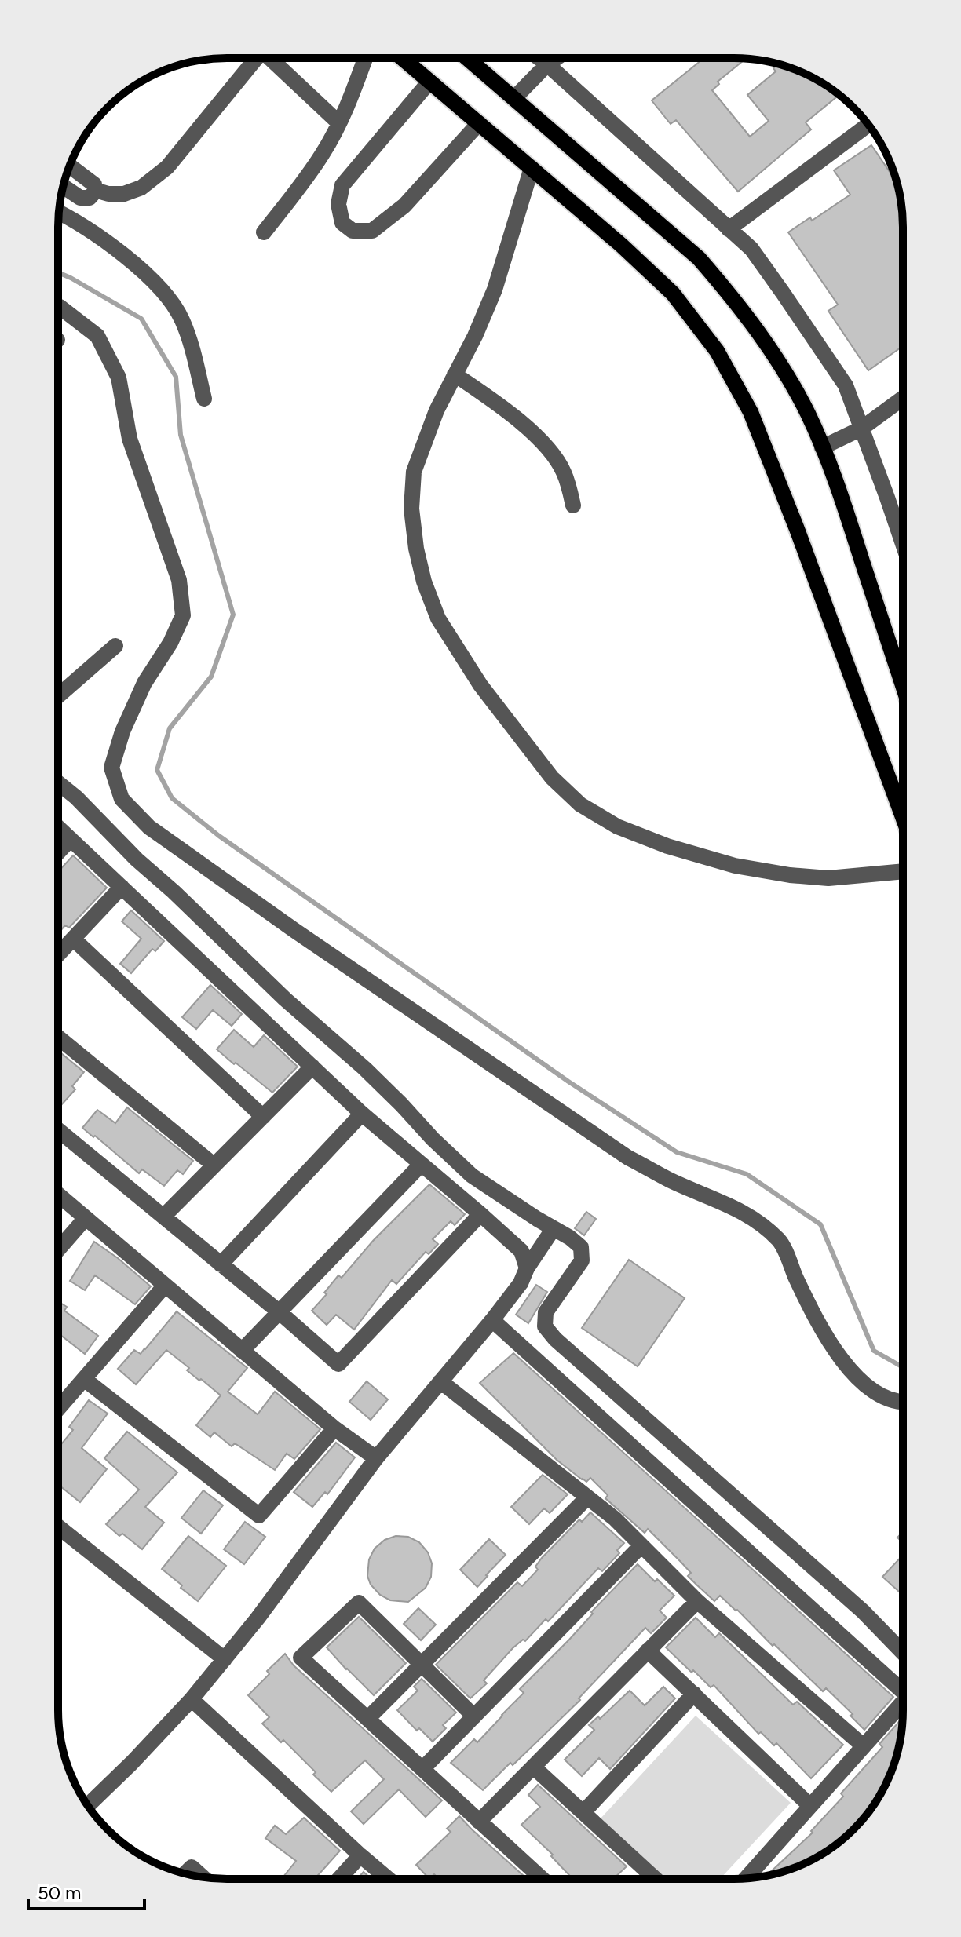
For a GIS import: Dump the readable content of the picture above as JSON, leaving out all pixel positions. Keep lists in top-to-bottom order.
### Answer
{
  "scale_bar": "50 m"
}
